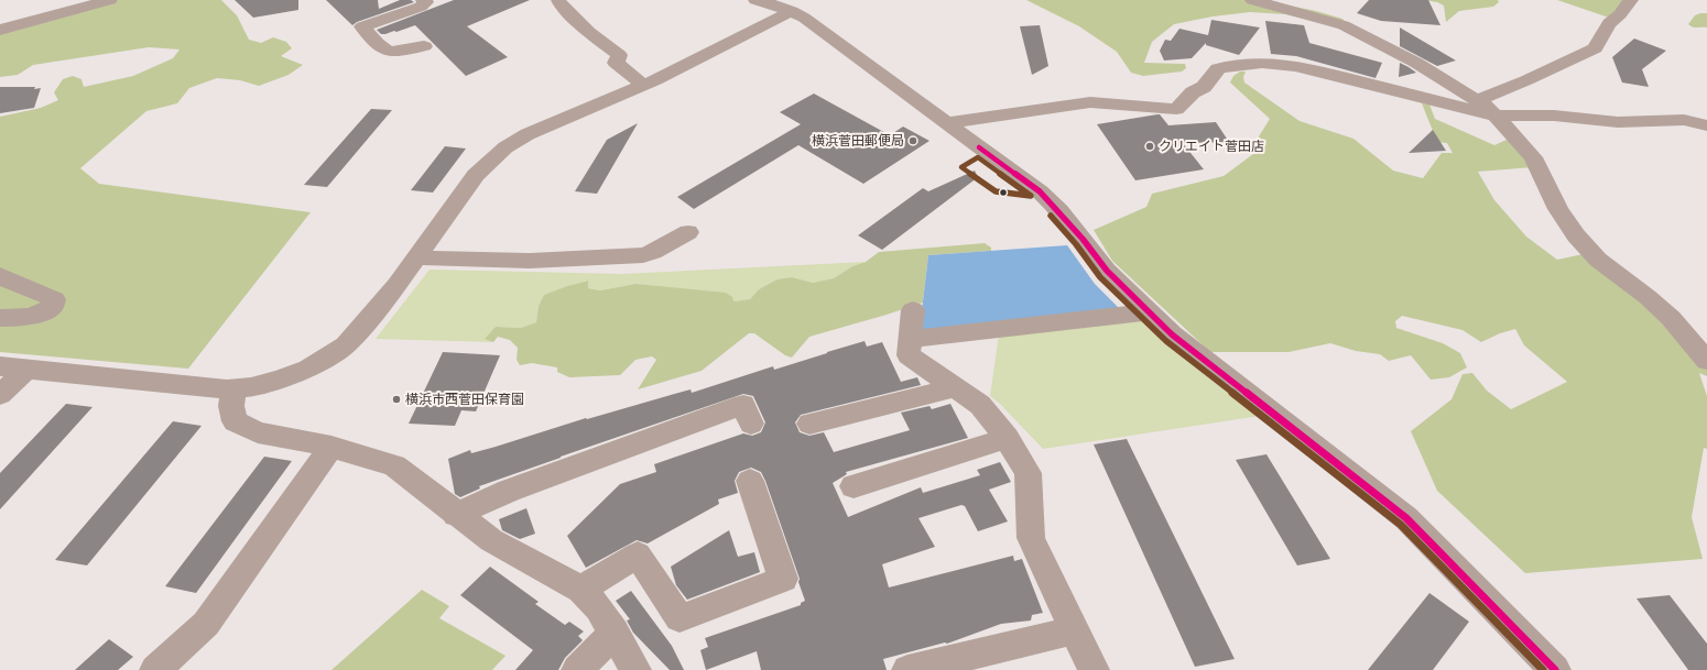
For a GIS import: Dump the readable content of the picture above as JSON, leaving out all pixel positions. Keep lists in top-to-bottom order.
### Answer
{
  "places": ["横浜菅田郵便局", "クリエイト菅田店", "横浜市西菅田保育園"]
}
